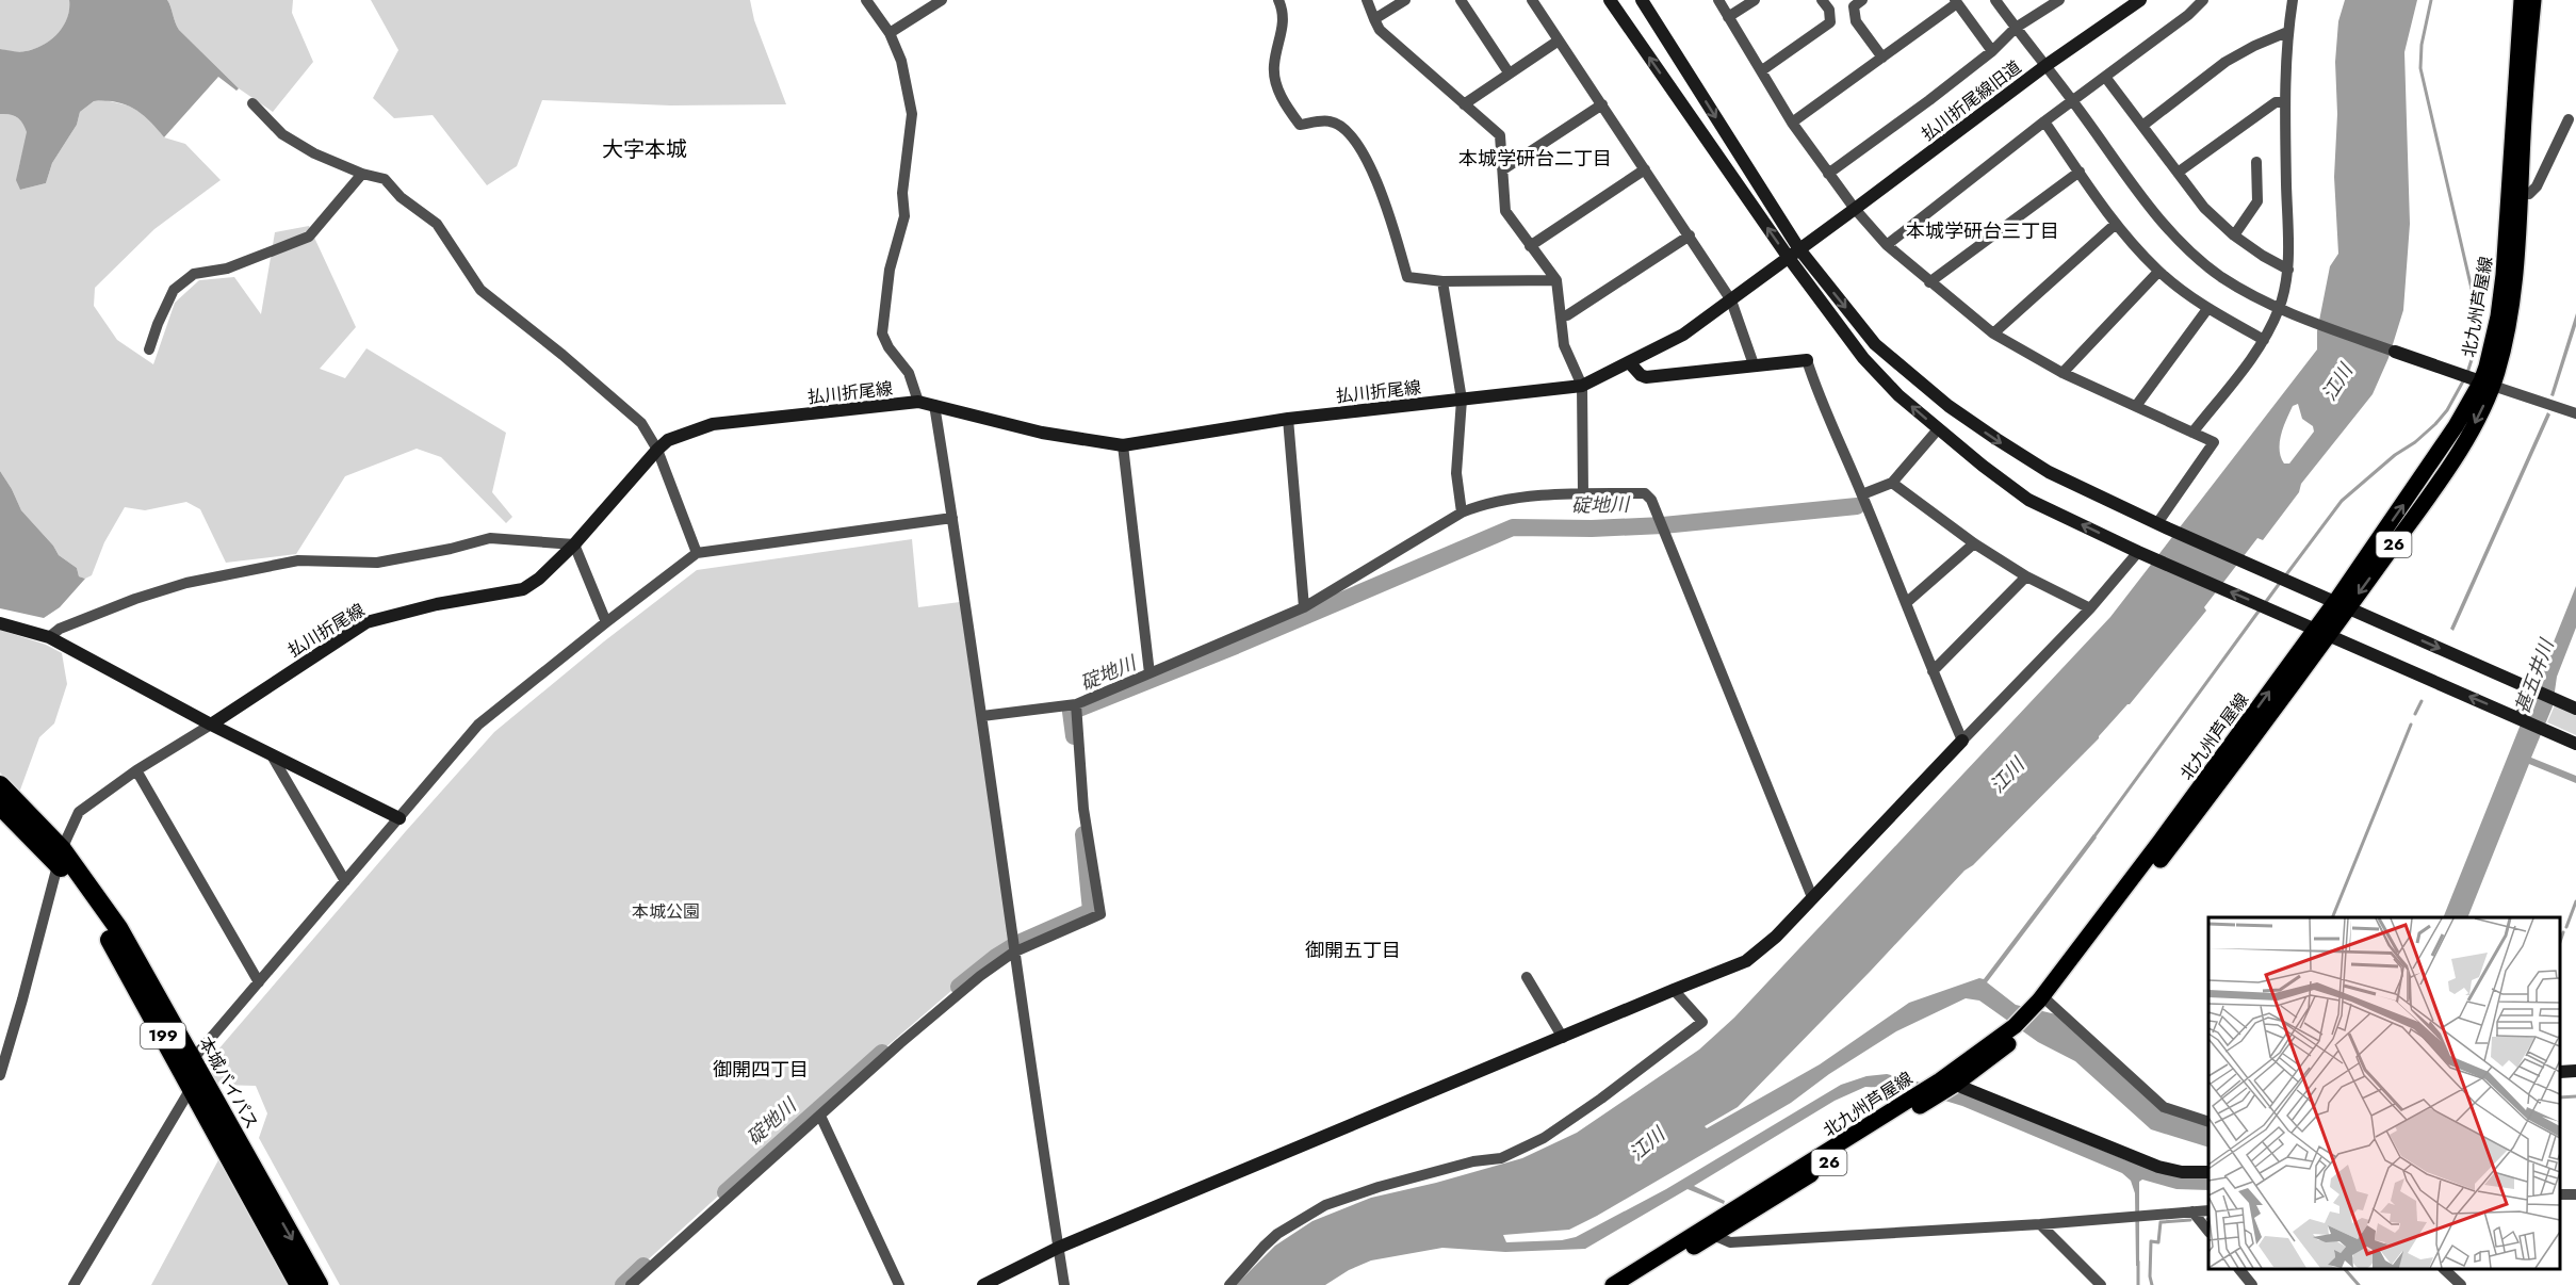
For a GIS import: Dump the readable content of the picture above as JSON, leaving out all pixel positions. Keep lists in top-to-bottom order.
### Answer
{
  "streets": {
    "highway": ["199", "本城バイパス"],
    "main road": ["北九州芦屋線", "26"],
    "street": ["払川折尾線旧道", "払川折尾線"]
  },
  "crossings": [
    ["払川折尾線旧道", "払川折尾線"]
  ],
  "districts": [
    "大字本城",
    "本城学研台二丁目",
    "本城学研台三丁目",
    "御開五丁目",
    "御開四丁目"
  ],
  "water": ["江川", "碇地川", "甚五井川"],
  "parks": ["本城公園"]
}
